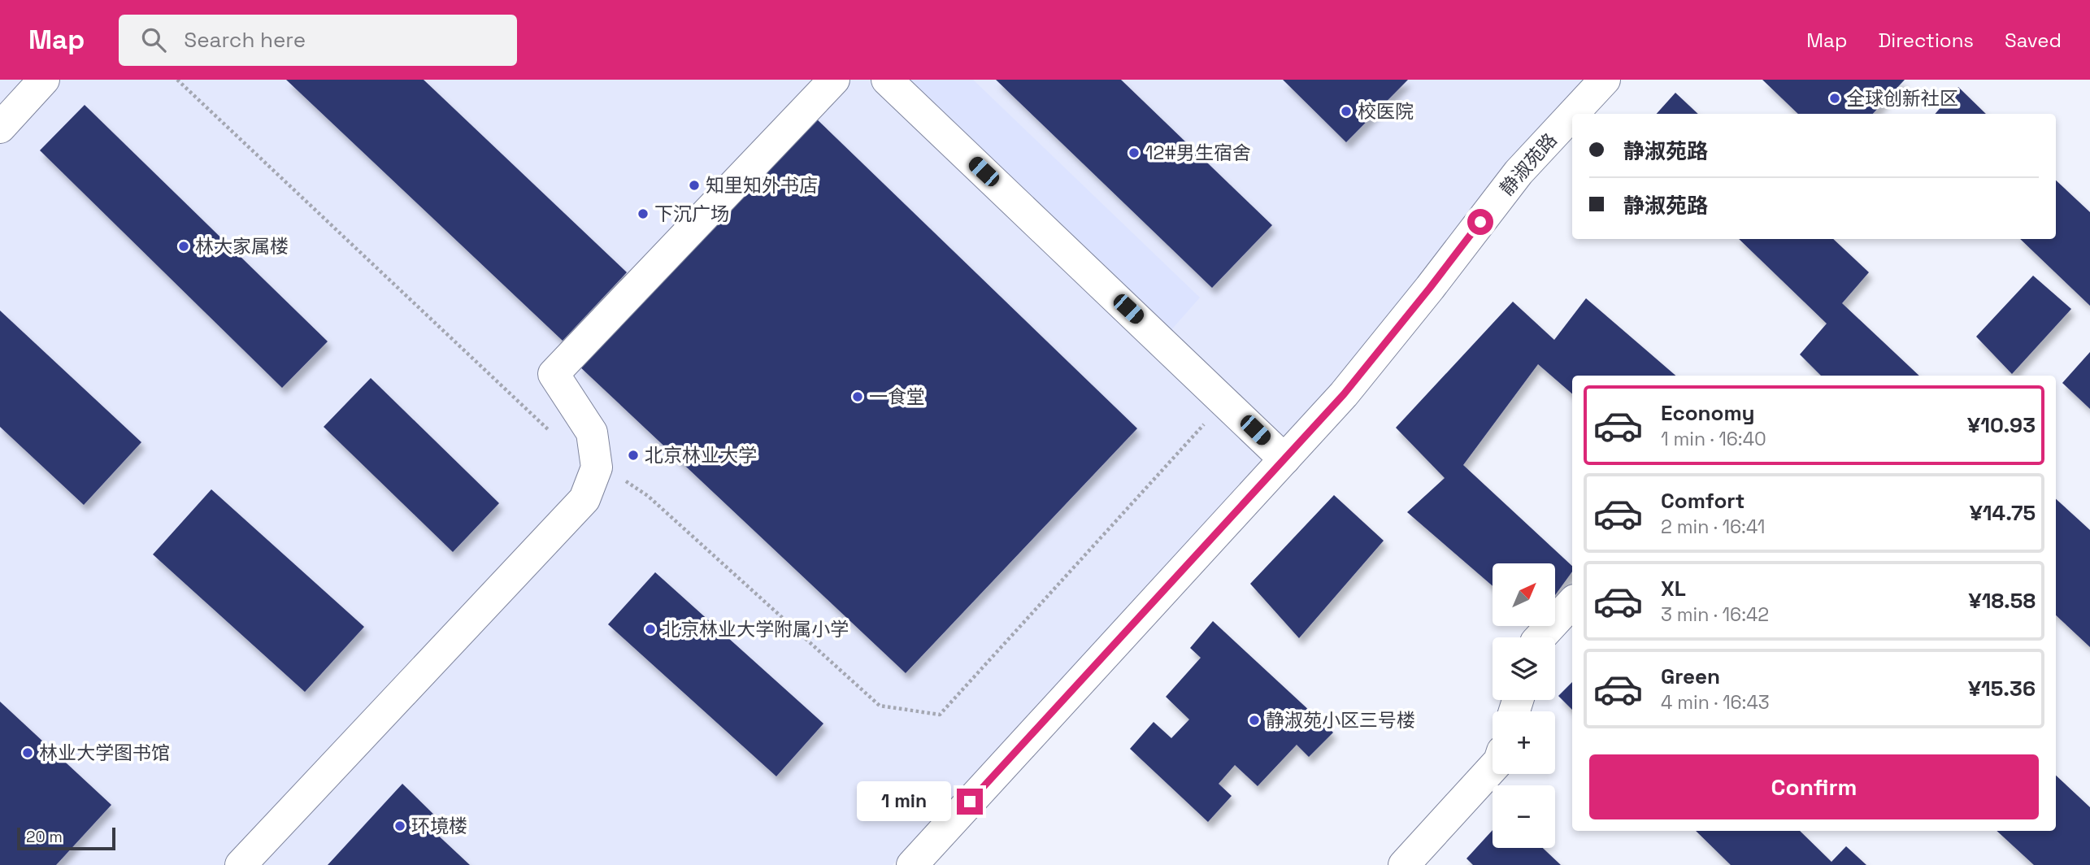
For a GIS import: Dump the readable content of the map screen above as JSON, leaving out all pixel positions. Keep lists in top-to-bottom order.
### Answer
{
  "streets": {
    "street": ["静淑苑路"]
  },
  "places": [
    "全球创新社区",
    "校医院",
    "12#男生宿舍",
    "知里知外书店",
    "下沉广场",
    "林大家属楼",
    "一食堂",
    "北京林业大学",
    "北京林业大学附属小学",
    "静淑苑小区三号楼",
    "林业大学图书馆",
    "环境楼"
  ],
  "scale_bar": "20 m",
  "north": "top right",
  "page": {
    "header": "Map",
    "search": "Search here",
    "nav": ["Map", "Directions", "Saved"],
    "banner": ["静淑苑路", "静淑苑路"],
    "list": [
      {
        "name": "Economy",
        "note": "1 min · 16:40",
        "value": "¥10.93"
      },
      {
        "name": "Comfort",
        "note": "2 min · 16:41",
        "value": "¥14.75"
      },
      {
        "name": "XL",
        "note": "3 min · 16:42",
        "value": "¥18.58"
      },
      {
        "name": "Green",
        "note": "4 min · 16:43",
        "value": "¥15.36"
      }
    ],
    "map_buttons": ["+", "−"],
    "buttons": "Confirm",
    "bubble": "1 min",
    "scale": "20 m"
  }
}
